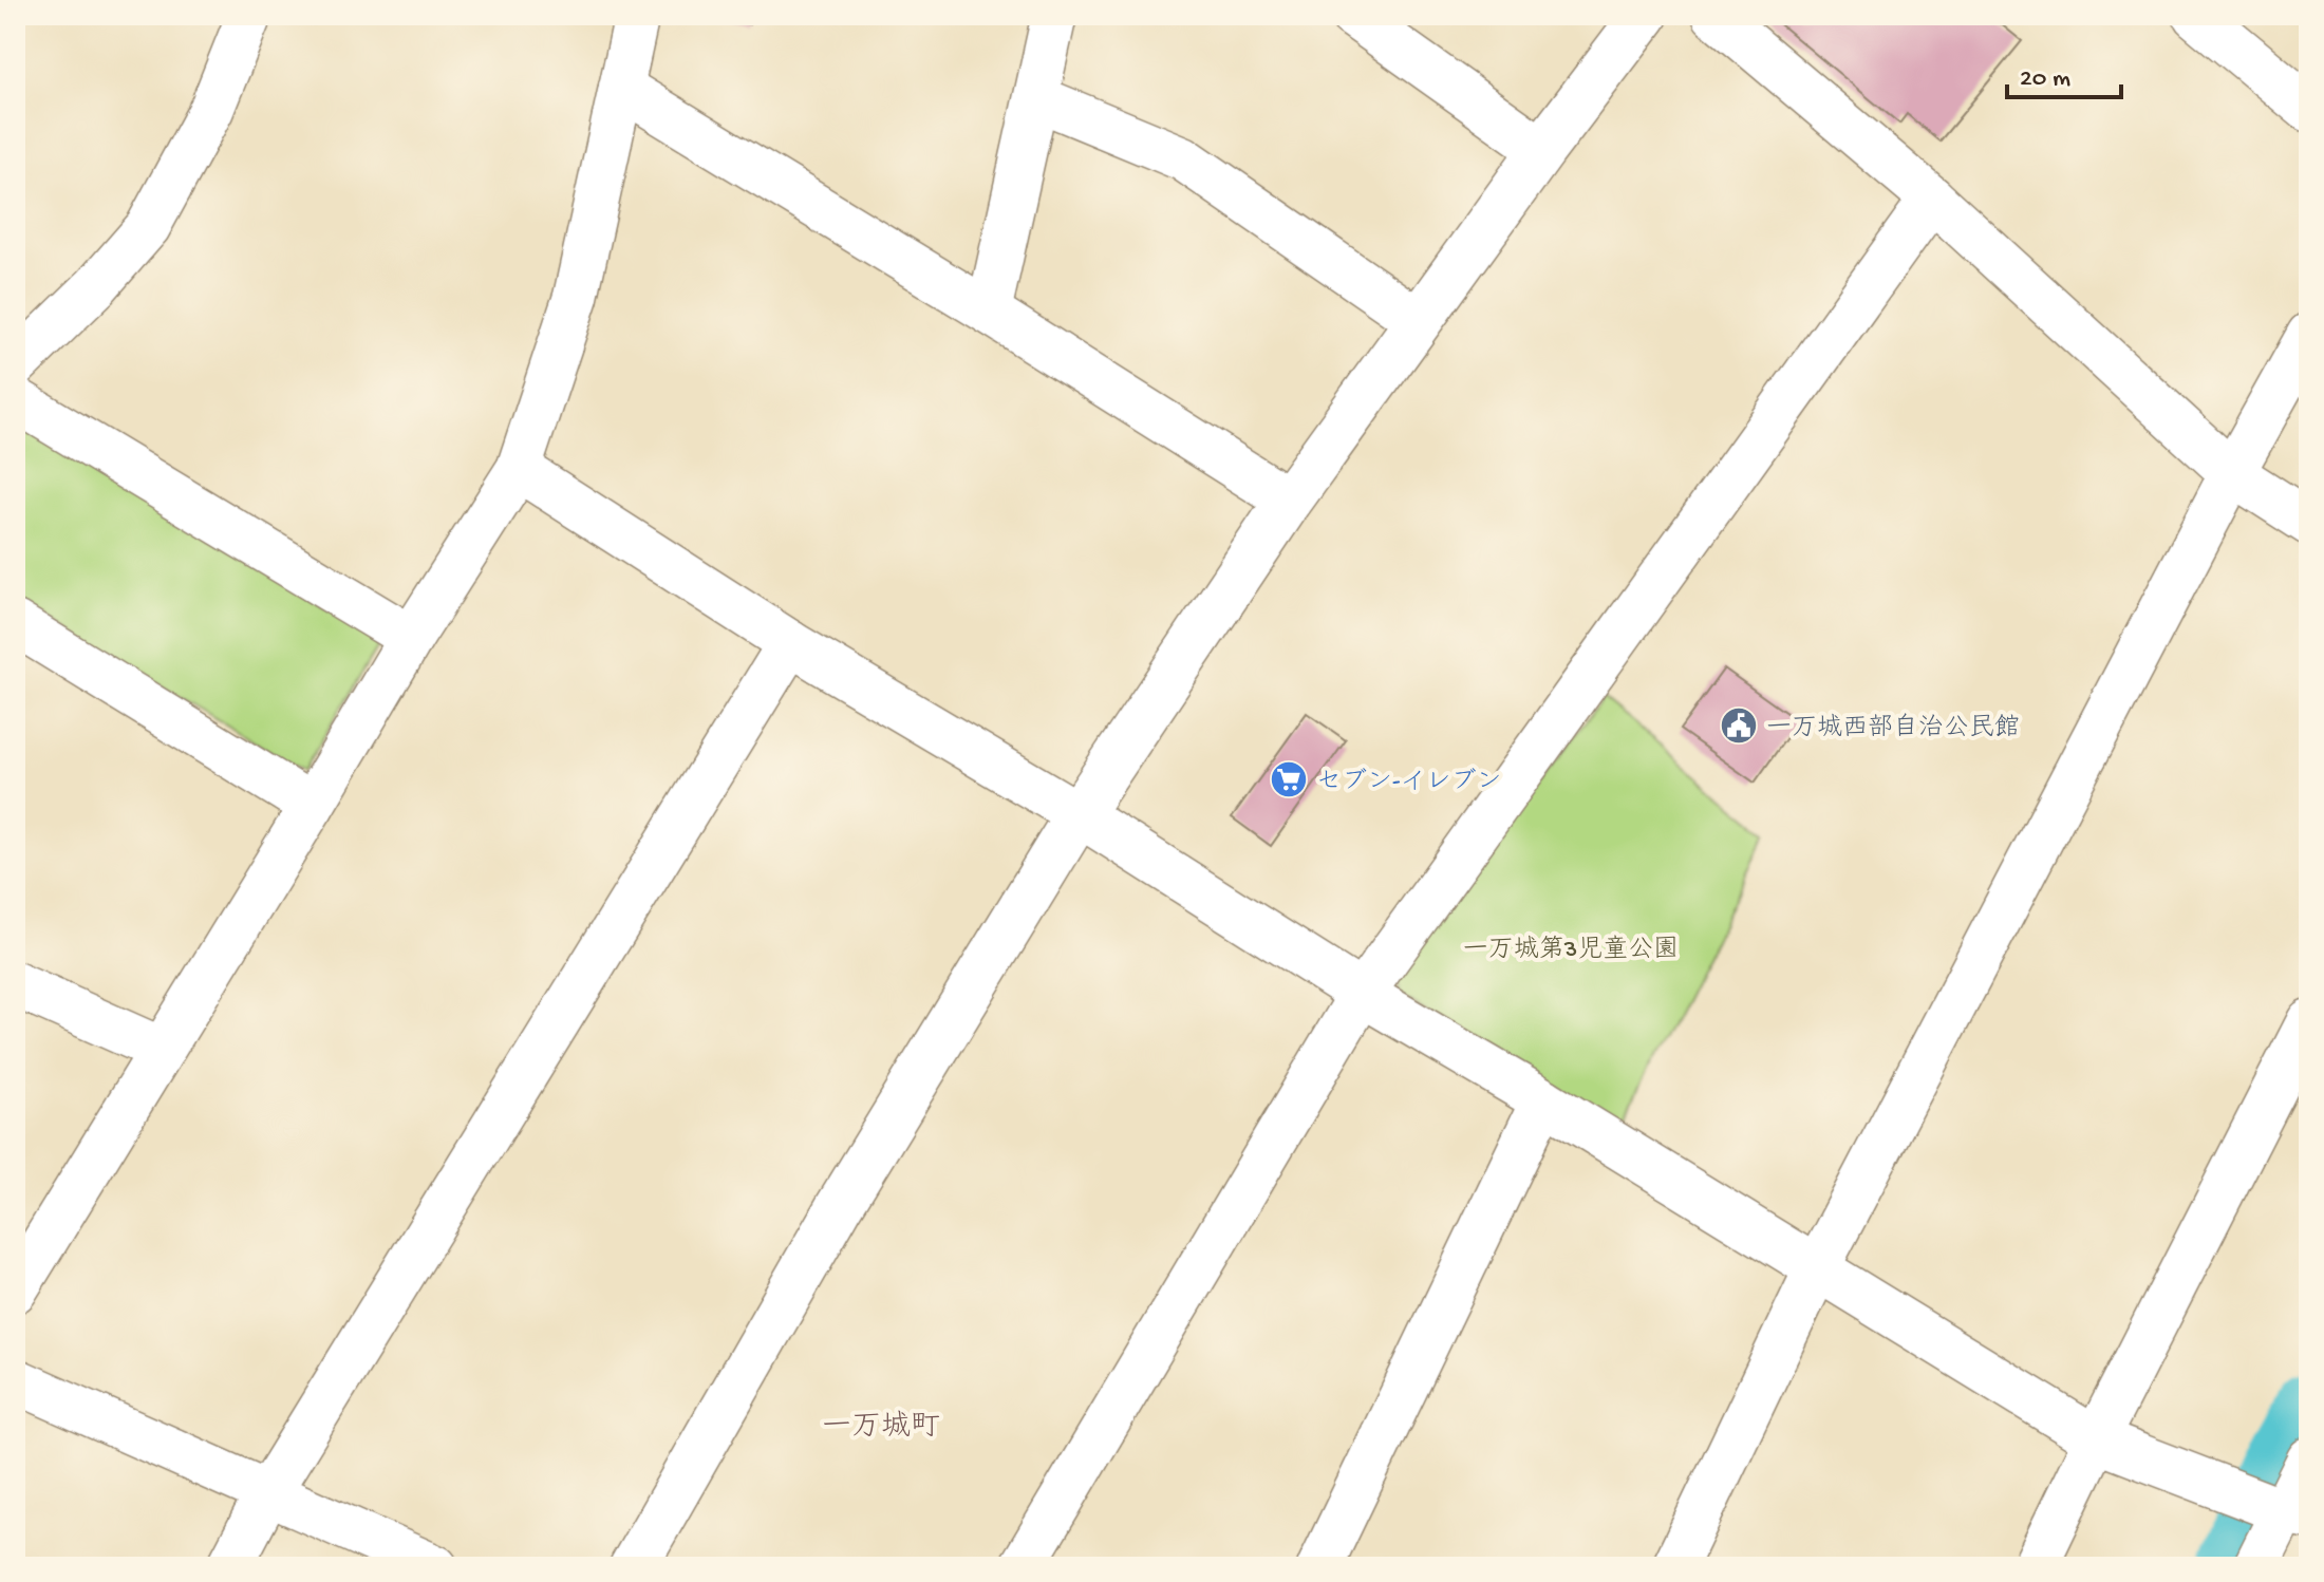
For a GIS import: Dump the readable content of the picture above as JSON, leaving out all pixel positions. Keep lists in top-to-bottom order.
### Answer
{
  "districts": ["一万城町"],
  "parks": ["一万城第3児童公園"],
  "places": {
    "public building": ["一万城西部自治公民館"],
    "supermarket": ["セブン-イレブン"]
  },
  "scale_bar": "20 m"
}
